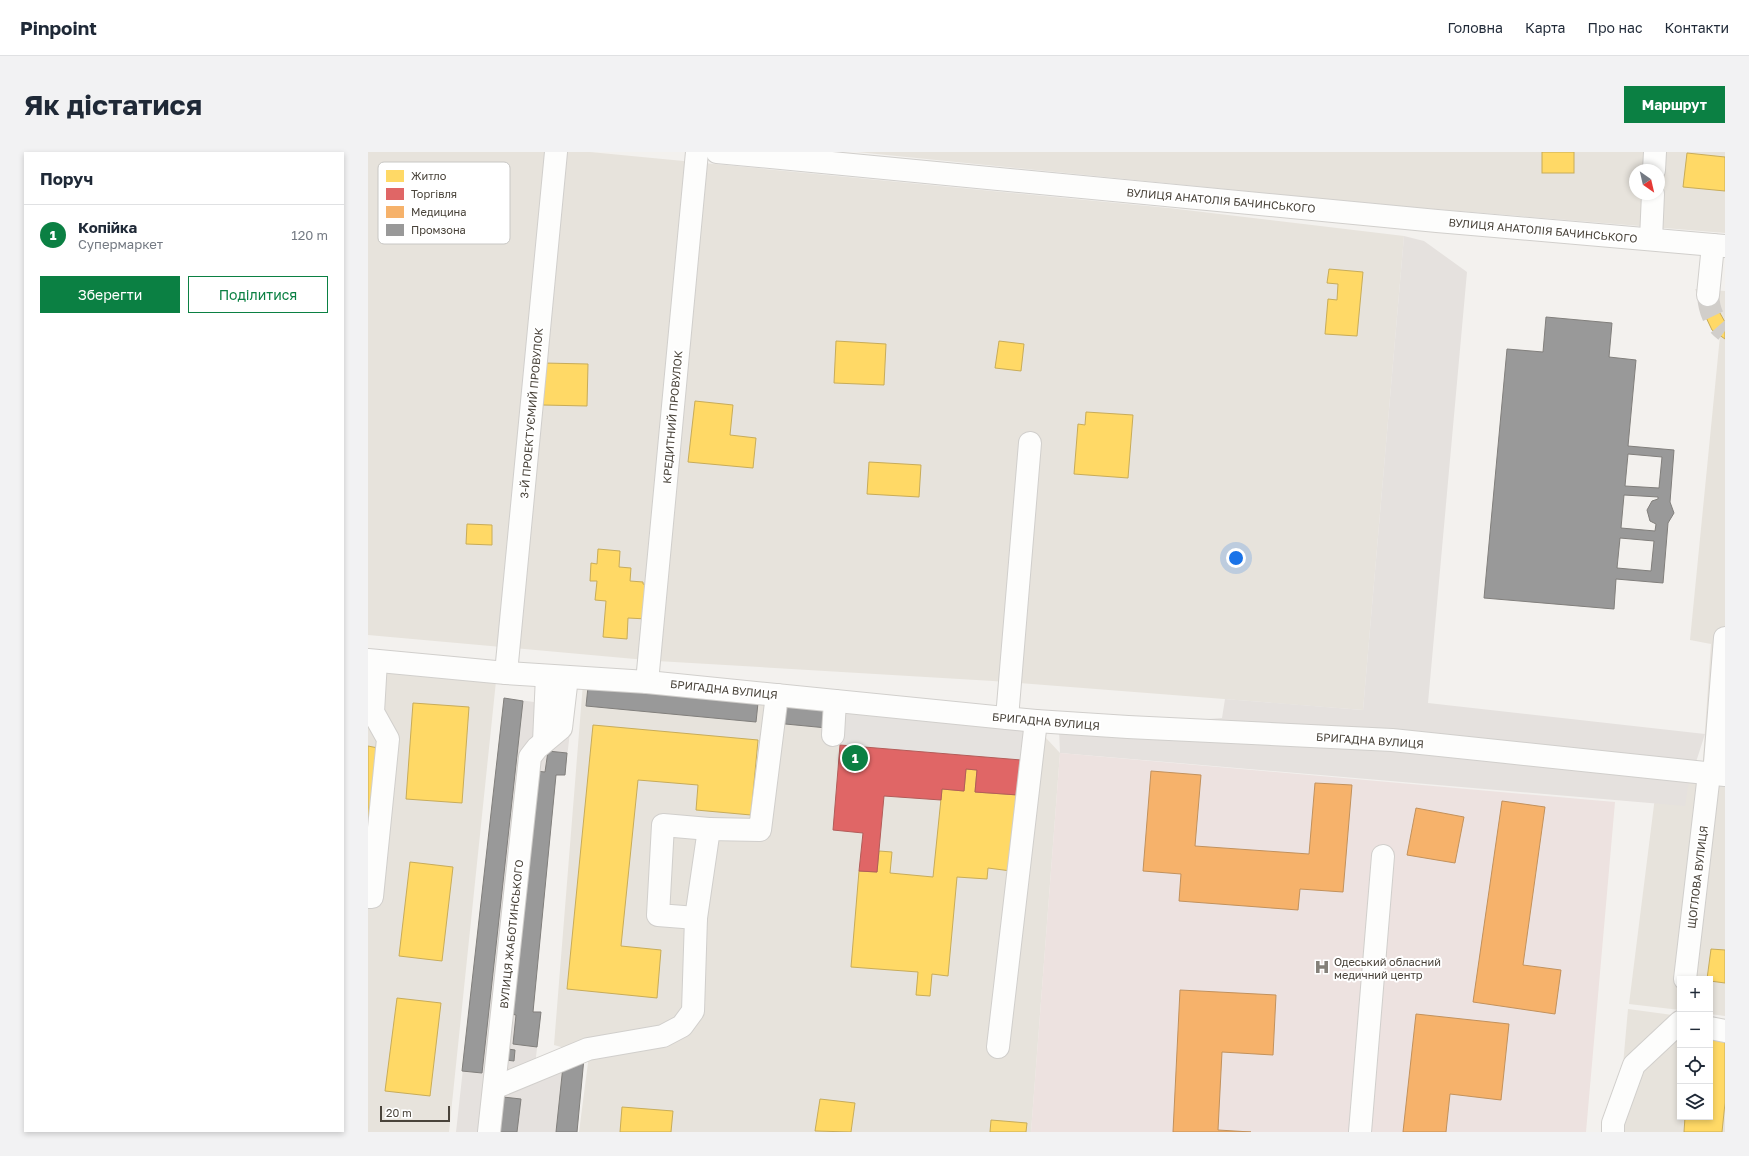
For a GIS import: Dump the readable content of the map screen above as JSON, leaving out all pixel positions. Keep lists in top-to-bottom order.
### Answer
{
  "streets": {
    "street": [
      "ВУЛИЦЯ АНАТОЛІЯ БАЧИНСЬКОГО",
      "3-Й ПРОЕКТУЄМИЙ ПРОВУЛОК",
      "КРЕДИТНИЙ ПРОВУЛОК",
      "БРИГАДНА ВУЛИЦЯ",
      "ЩОГЛОВА ВУЛИЦЯ",
      "ВУЛИЦЯ ЖАБОТИНСЬКОГО"
    ]
  },
  "crossings": [
    ["3-Й ПРОЕКТУЄМИЙ ПРОВУЛОК", "БРИГАДНА ВУЛИЦЯ"],
    ["КРЕДИТНИЙ ПРОВУЛОК", "БРИГАДНА ВУЛИЦЯ"],
    ["БРИГАДНА ВУЛИЦЯ", "ЩОГЛОВА ВУЛИЦЯ"],
    ["БРИГАДНА ВУЛИЦЯ", "ВУЛИЦЯ ЖАБОТИНСЬКОГО"]
  ],
  "places": {
    "hospital": ["Одеський обласний медичний центр"]
  },
  "legend": [
    "Житло",
    "Торгівля",
    "Медицина",
    "Промзона"
  ],
  "scale_bar": "20 m",
  "north": "bottom right",
  "page": {
    "header": "Pinpoint",
    "nav": [
      "Головна",
      "Карта",
      "Про нас",
      "Контакти"
    ],
    "buttons": [
      "Маршрут",
      ["Зберегти", "Поділитися"]
    ],
    "title": "Як дістатися",
    "heading": "Поруч",
    "list": [
      {
        "mark": "1",
        "name": "Копійка",
        "note": "Супермаркет",
        "value": "120 m"
      }
    ],
    "pins": "1",
    "map_buttons": ["+", "−"],
    "scale": "20 m"
  }
}
